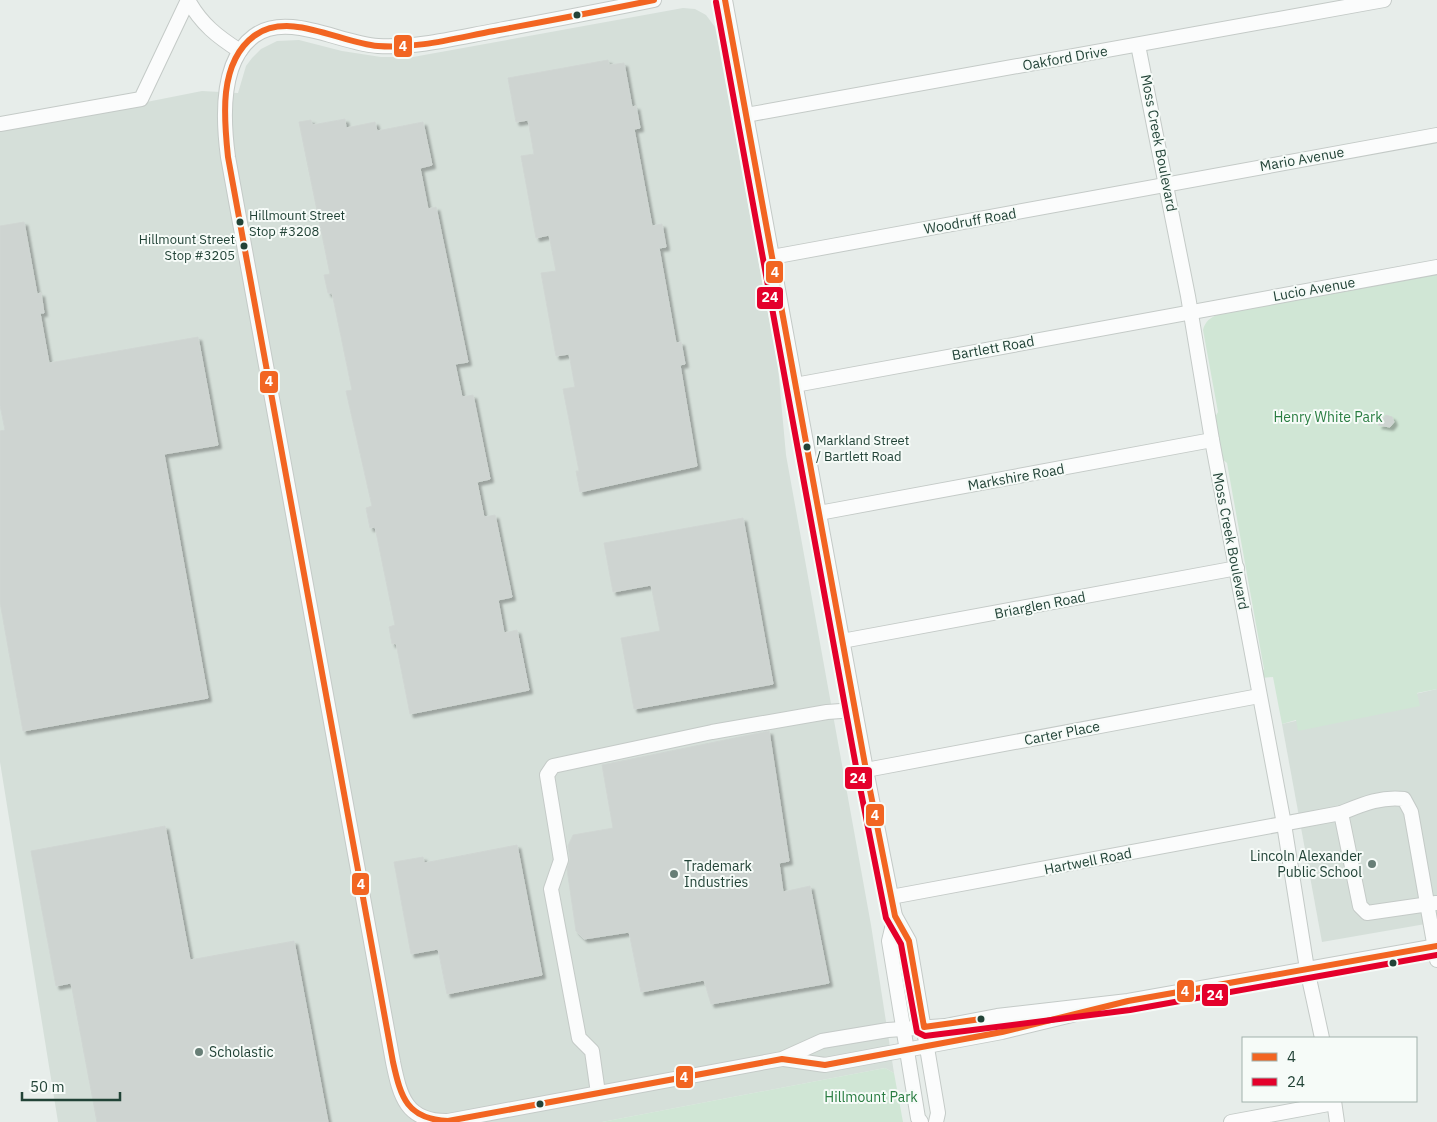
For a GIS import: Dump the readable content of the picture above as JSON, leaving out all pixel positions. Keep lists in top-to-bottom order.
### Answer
{
  "streets": {
    "street": [
      "Oakford Drive",
      "Moss Creek Boulevard",
      "Mario Avenue",
      "Woodruff Road",
      "Lucio Avenue",
      "Bartlett Road",
      "Markshire Road",
      "Briarglen Road",
      "Carter Place",
      "Hartwell Road"
    ]
  },
  "crossings": [
    ["Oakford Drive", "Moss Creek Boulevard"],
    ["Moss Creek Boulevard", "Mario Avenue"],
    ["Moss Creek Boulevard", "Woodruff Road"],
    ["Moss Creek Boulevard", "Lucio Avenue"],
    ["Moss Creek Boulevard", "Bartlett Road"],
    ["Moss Creek Boulevard", "Markshire Road"],
    ["Moss Creek Boulevard", "Briarglen Road"],
    ["Moss Creek Boulevard", "Carter Place"],
    ["Moss Creek Boulevard", "Hartwell Road"],
    ["Mario Avenue", "Woodruff Road"],
    ["Lucio Avenue", "Bartlett Road"]
  ],
  "parks": ["Henry White Park", "Hillmount Park"],
  "places": [
    "Hillmount Street Stop #3208",
    "Hillmount Street Stop #3205",
    "Markland Street / Bartlett Road",
    "Lincoln Alexander Public School",
    "Trademark Industries",
    "Scholastic"
  ],
  "lines": ["transit line 4", "transit line 24"],
  "legend": ["4", "24"],
  "scale_bar": "50 m"
}
